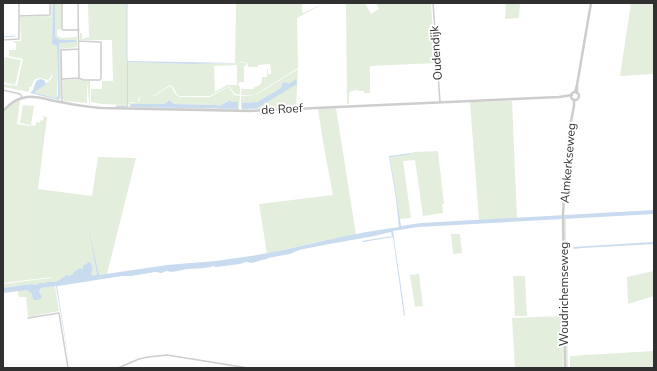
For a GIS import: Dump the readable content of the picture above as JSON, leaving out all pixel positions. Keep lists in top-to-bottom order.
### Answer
{
  "streets": {
    "street": [
      "Oudendijk",
      "de Roef",
      "Almkerkseweg",
      "Woudrichemseweg"
    ]
  },
  "crossings": [
    ["Oudendijk", "de Roef"],
    ["de Roef", "Almkerkseweg"],
    ["Almkerkseweg", "Woudrichemseweg"]
  ]
}
